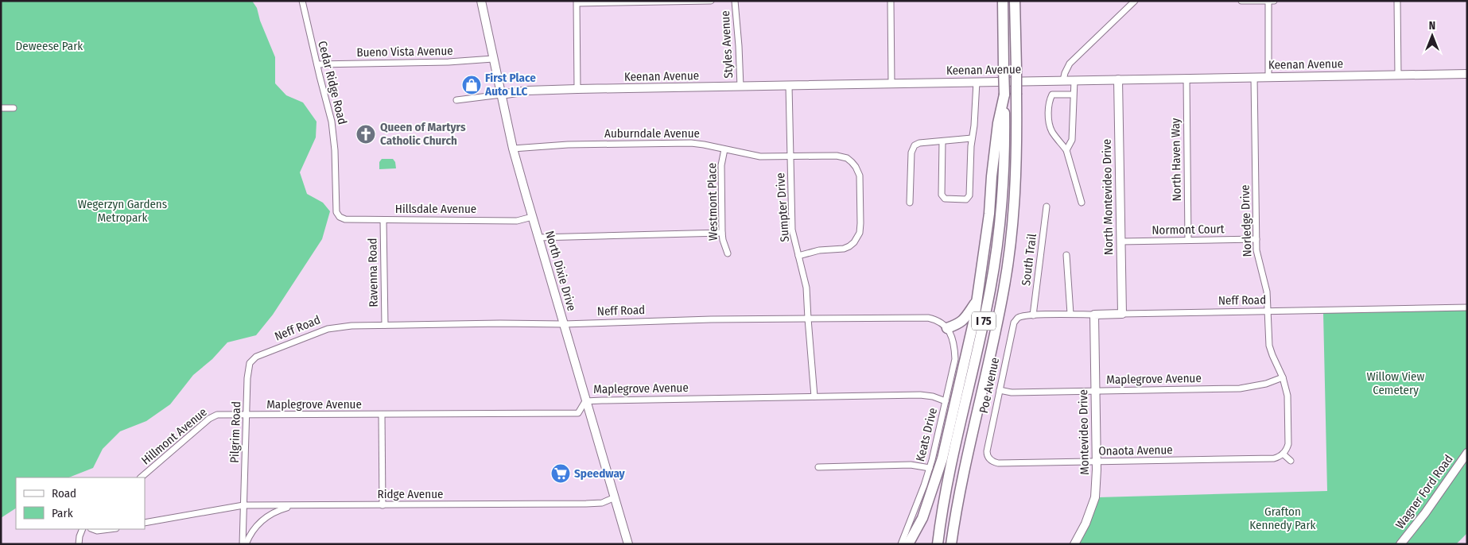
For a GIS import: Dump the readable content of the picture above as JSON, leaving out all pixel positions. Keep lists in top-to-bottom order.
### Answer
{
  "streets": {
    "highway": ["I 75"],
    "street": [
      "Styles Avenue",
      "Bueno Vista Avenue",
      "Keenan Avenue",
      "Cedar Ridge Road",
      "Auburndale Avenue",
      "North Haven Way",
      "North Montevideo Drive",
      "Westmont Place",
      "Sumpter Drive",
      "Hillsdale Avenue",
      "Norledge Drive",
      "Normont Court",
      "South Trail",
      "North Dixie Drive",
      "Ravenna Road",
      "Neff Road",
      "Maplegrove Avenue",
      "Poe Avenue",
      "Pilgrim Road",
      "Montevideo Drive",
      "Keats Drive",
      "Hillmont Avenue",
      "Onaota Avenue",
      "Wagner Ford Road",
      "Ridge Avenue"
    ]
  },
  "crossings": [
    ["Styles Avenue", "Keenan Avenue"],
    ["Bueno Vista Avenue", "Cedar Ridge Road"],
    ["Bueno Vista Avenue", "North Dixie Drive"],
    ["Keenan Avenue", "North Haven Way"],
    ["Keenan Avenue", "North Montevideo Drive"],
    ["Keenan Avenue", "Sumpter Drive"],
    ["Keenan Avenue", "Norledge Drive"],
    ["Keenan Avenue", "North Dixie Drive"],
    ["Cedar Ridge Road", "Hillsdale Avenue"],
    ["Auburndale Avenue", "Westmont Place"],
    ["Auburndale Avenue", "Sumpter Drive"],
    ["Auburndale Avenue", "North Dixie Drive"],
    ["North Haven Way", "Normont Court"],
    ["North Montevideo Drive", "Normont Court"],
    ["North Montevideo Drive", "Neff Road"],
    ["Sumpter Drive", "Neff Road"],
    ["Sumpter Drive", "Maplegrove Avenue"],
    ["Hillsdale Avenue", "North Dixie Drive"],
    ["Hillsdale Avenue", "Ravenna Road"],
    ["Norledge Drive", "Normont Court"],
    ["Norledge Drive", "Neff Road"],
    ["Norledge Drive", "Maplegrove Avenue"],
    ["Norledge Drive", "Onaota Avenue"],
    ["South Trail", "Neff Road"],
    ["North Dixie Drive", "Neff Road"],
    ["North Dixie Drive", "Maplegrove Avenue"],
    ["North Dixie Drive", "Ridge Avenue"],
    ["Ravenna Road", "Neff Road"],
    ["Neff Road", "Poe Avenue"],
    ["Neff Road", "Pilgrim Road"],
    ["Neff Road", "Montevideo Drive"],
    ["Neff Road", "Keats Drive"],
    ["Maplegrove Avenue", "Poe Avenue"],
    ["Maplegrove Avenue", "Pilgrim Road"],
    ["Maplegrove Avenue", "Montevideo Drive"],
    ["Maplegrove Avenue", "Keats Drive"],
    ["Maplegrove Avenue", "Hillmont Avenue"],
    ["Poe Avenue", "Onaota Avenue"],
    ["Pilgrim Road", "Hillmont Avenue"],
    ["Pilgrim Road", "Ridge Avenue"],
    ["Montevideo Drive", "Onaota Avenue"]
  ],
  "parks": [
    "Deweese Park",
    "Wegerzyn Gardens Metropark",
    "Willow View Cemetery",
    "Grafton Kennedy Park"
  ],
  "places": {
    "shop": ["First Place Auto LLC"],
    "church": ["Queen of Martyrs Catholic Church"],
    "supermarket": ["Speedway"]
  },
  "legend": ["Road", "Park"],
  "north": "top"
}
